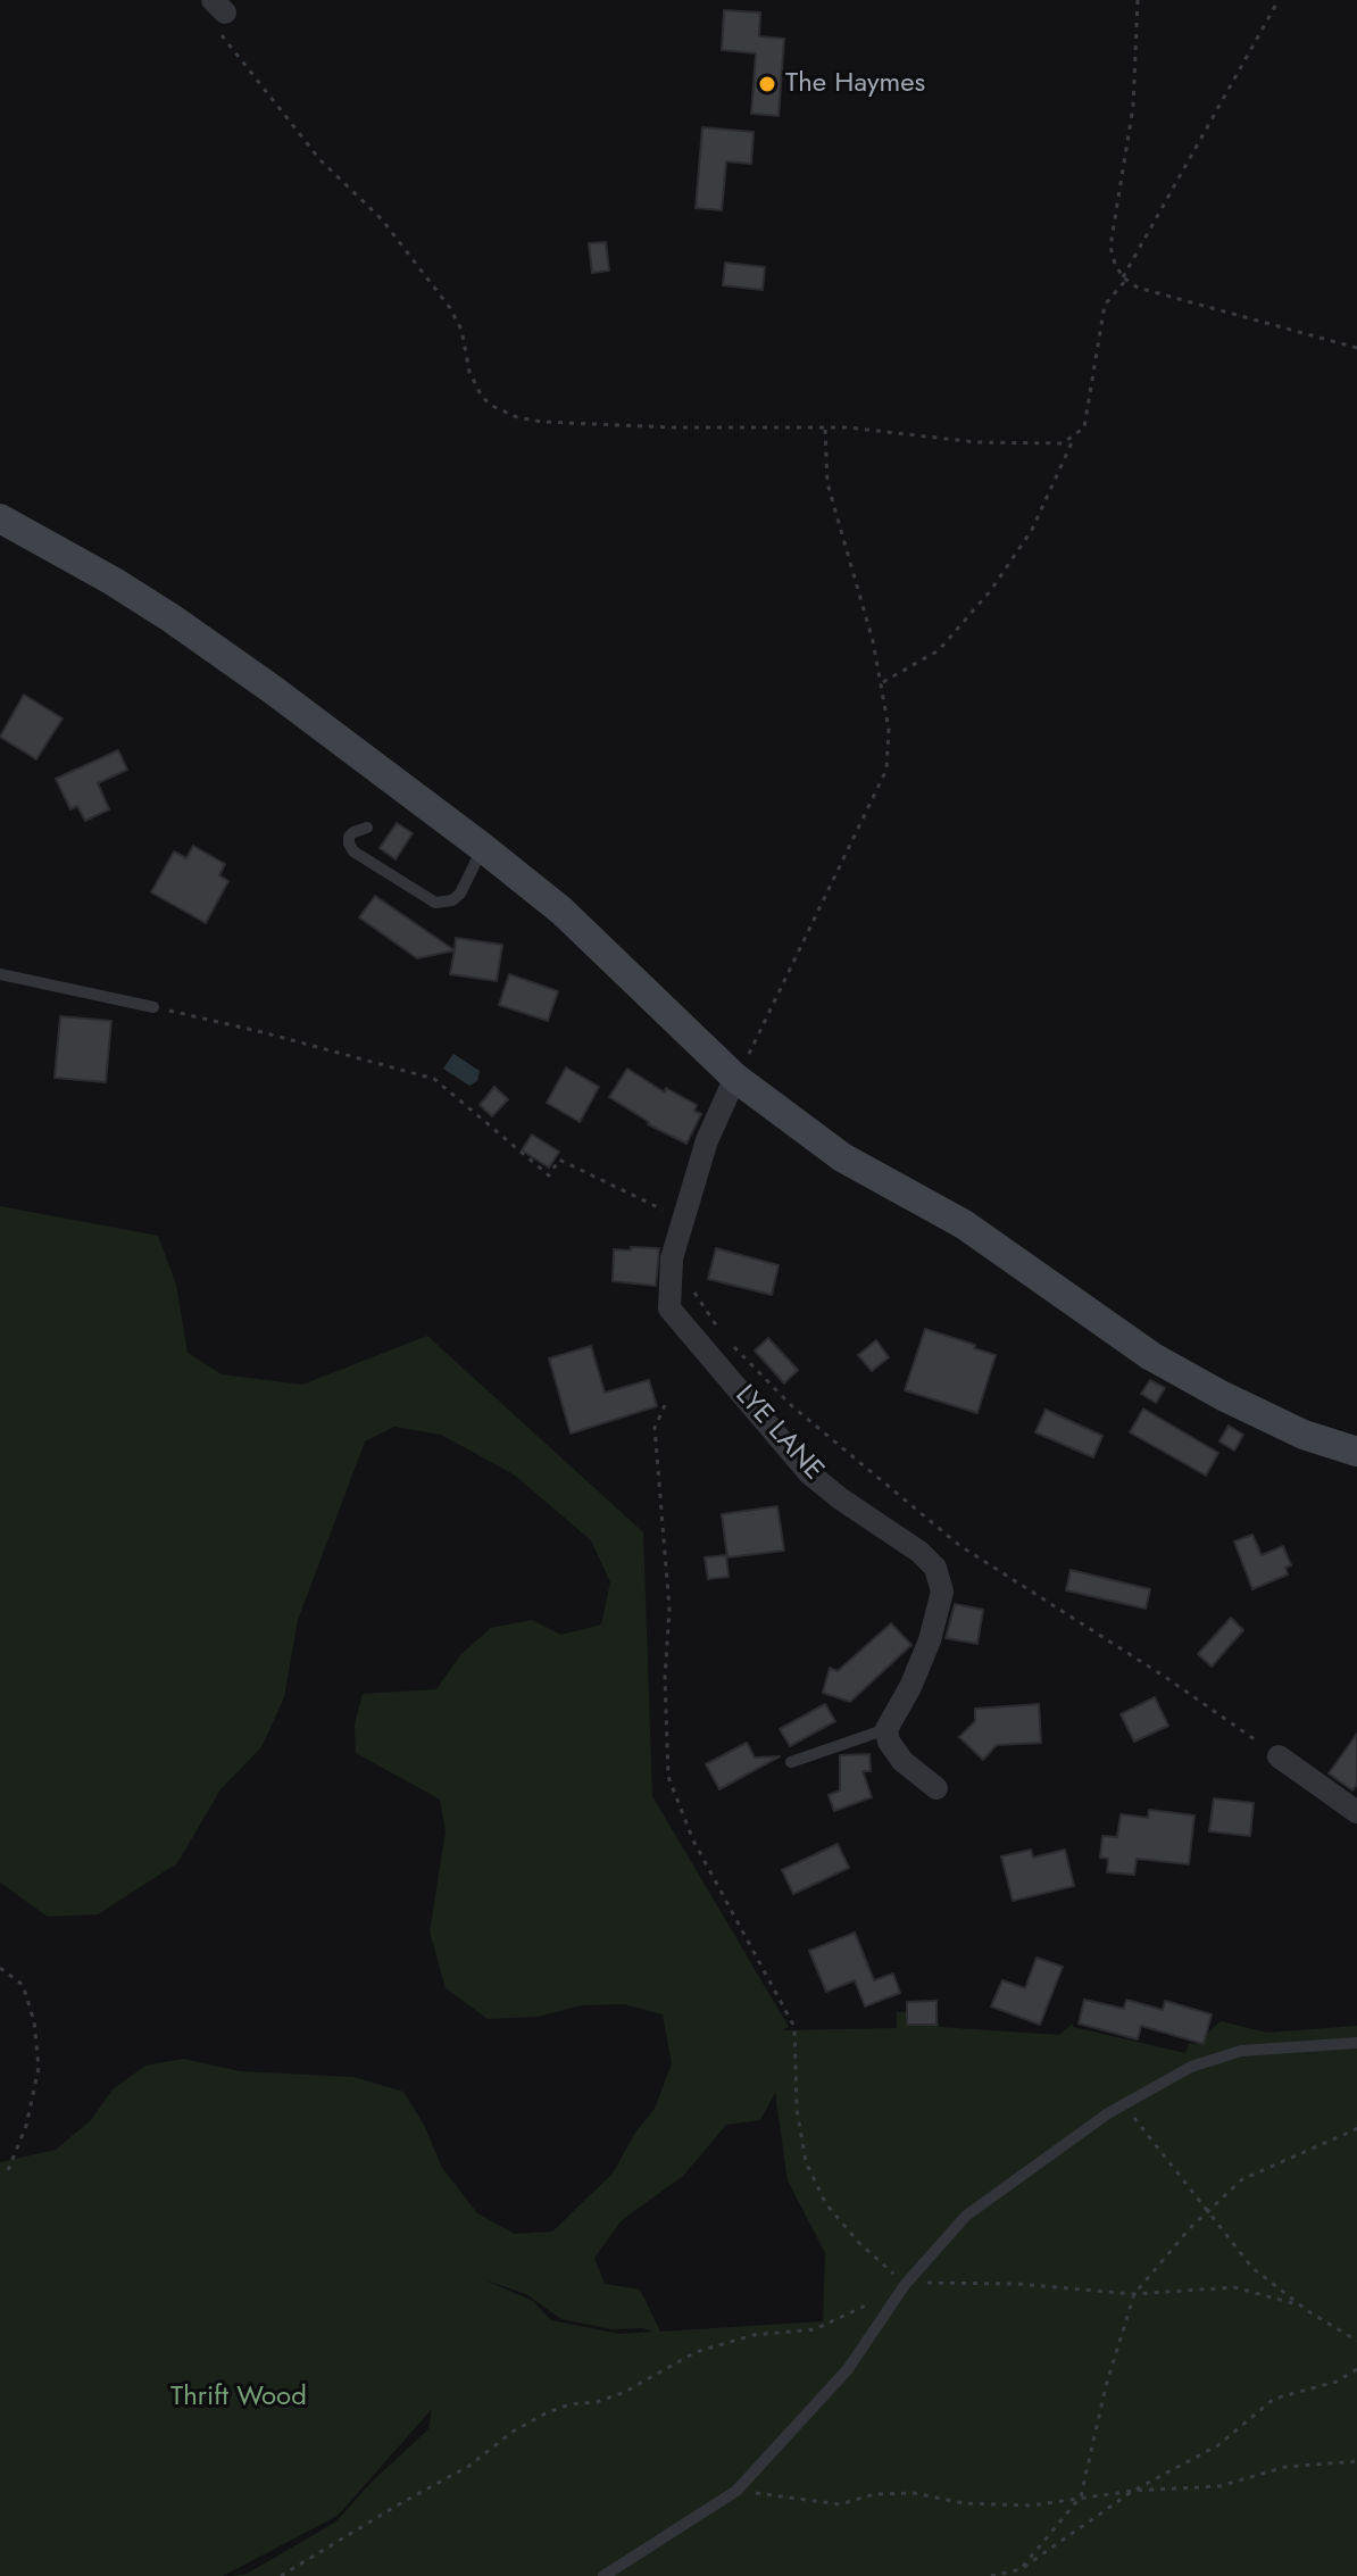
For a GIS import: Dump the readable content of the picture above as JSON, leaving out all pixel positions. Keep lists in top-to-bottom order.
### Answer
{
  "streets": {
    "street": ["LYE LANE"]
  },
  "parks": ["Thrift Wood"],
  "places": ["The Haymes"]
}
